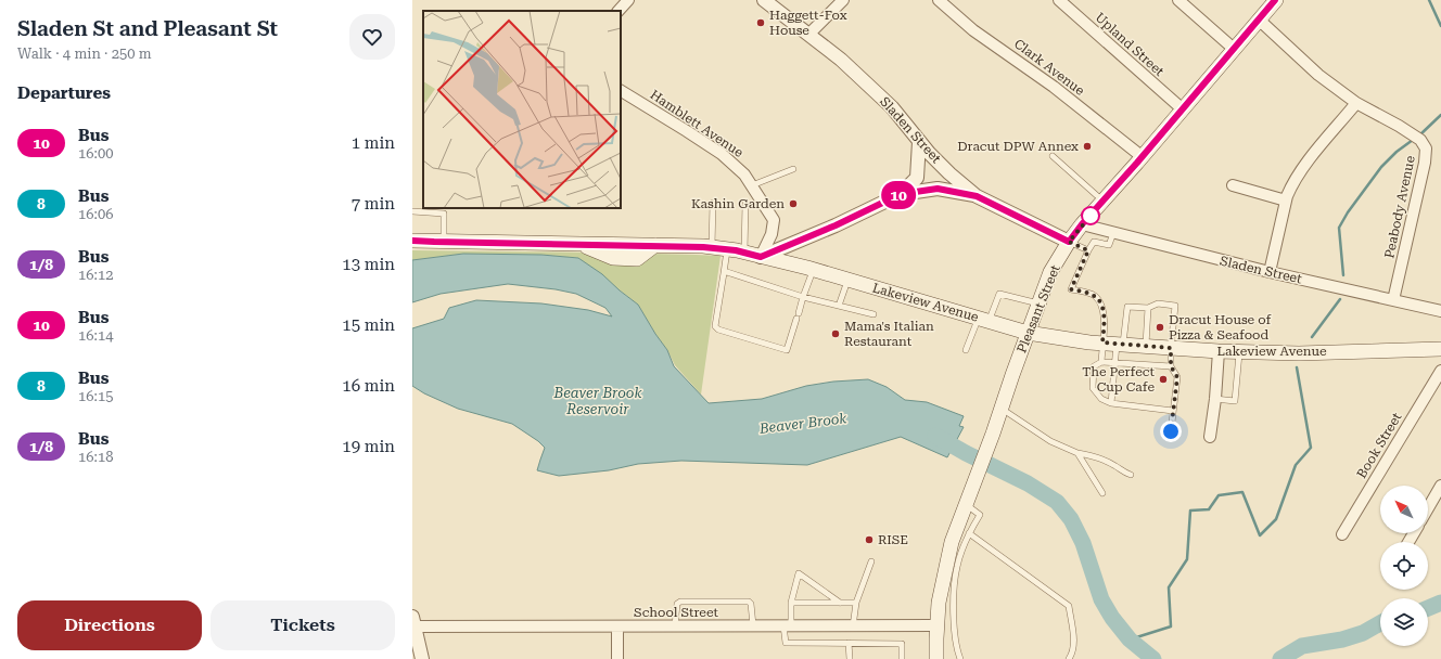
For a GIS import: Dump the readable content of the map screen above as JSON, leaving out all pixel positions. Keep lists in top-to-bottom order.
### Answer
{
  "streets": {
    "main road": ["Lakeview Avenue", "Pleasant Street"],
    "street": [
      "Upland Street",
      "Clark Avenue",
      "Hamblett Avenue",
      "Sladen Street",
      "Peabody Avenue",
      "Book Street",
      "School Street"
    ]
  },
  "crossings": [
    ["Upland Street", "Pleasant Street"],
    ["Clark Avenue", "Pleasant Street"],
    ["Hamblett Avenue", "Lakeview Avenue"],
    ["Sladen Street", "Peabody Avenue"],
    ["Sladen Street", "Pleasant Street"],
    ["Peabody Avenue", "Pleasant Street"],
    ["Lakeview Avenue", "Pleasant Street"],
    ["Pleasant Street", "School Street"]
  ],
  "water": ["Beaver Brook Reservoir", "Beaver Brook"],
  "places": [
    "Haggett-Fox House",
    "Dracut DPW Annex",
    "Kashin Garden",
    "Dracut House of Pizza & Seafood",
    "Mama's Italian Restaurant",
    "The Perfect Cup Cafe",
    "RISE"
  ],
  "lines": ["bus line 10"],
  "north": "top left",
  "page": {
    "heading": [
      ["Sladen St and Pleasant St", "Walk · 4 min · 250 m"],
      "Departures"
    ],
    "on_map": "10",
    "list": [
      {
        "mark": "10",
        "name": "Bus",
        "note": "16:00",
        "value": "1 min"
      },
      {
        "mark": "8",
        "name": "Bus",
        "note": "16:06",
        "value": "7 min"
      },
      {
        "mark": "1/8",
        "name": "Bus",
        "note": "16:12",
        "value": "13 min"
      },
      {
        "mark": "10",
        "name": "Bus",
        "note": "16:14",
        "value": "15 min"
      },
      {
        "mark": "8",
        "name": "Bus",
        "note": "16:15",
        "value": "16 min"
      },
      {
        "mark": "1/8",
        "name": "Bus",
        "note": "16:18",
        "value": "19 min"
      }
    ],
    "buttons": ["Directions", "Tickets"]
  }
}
